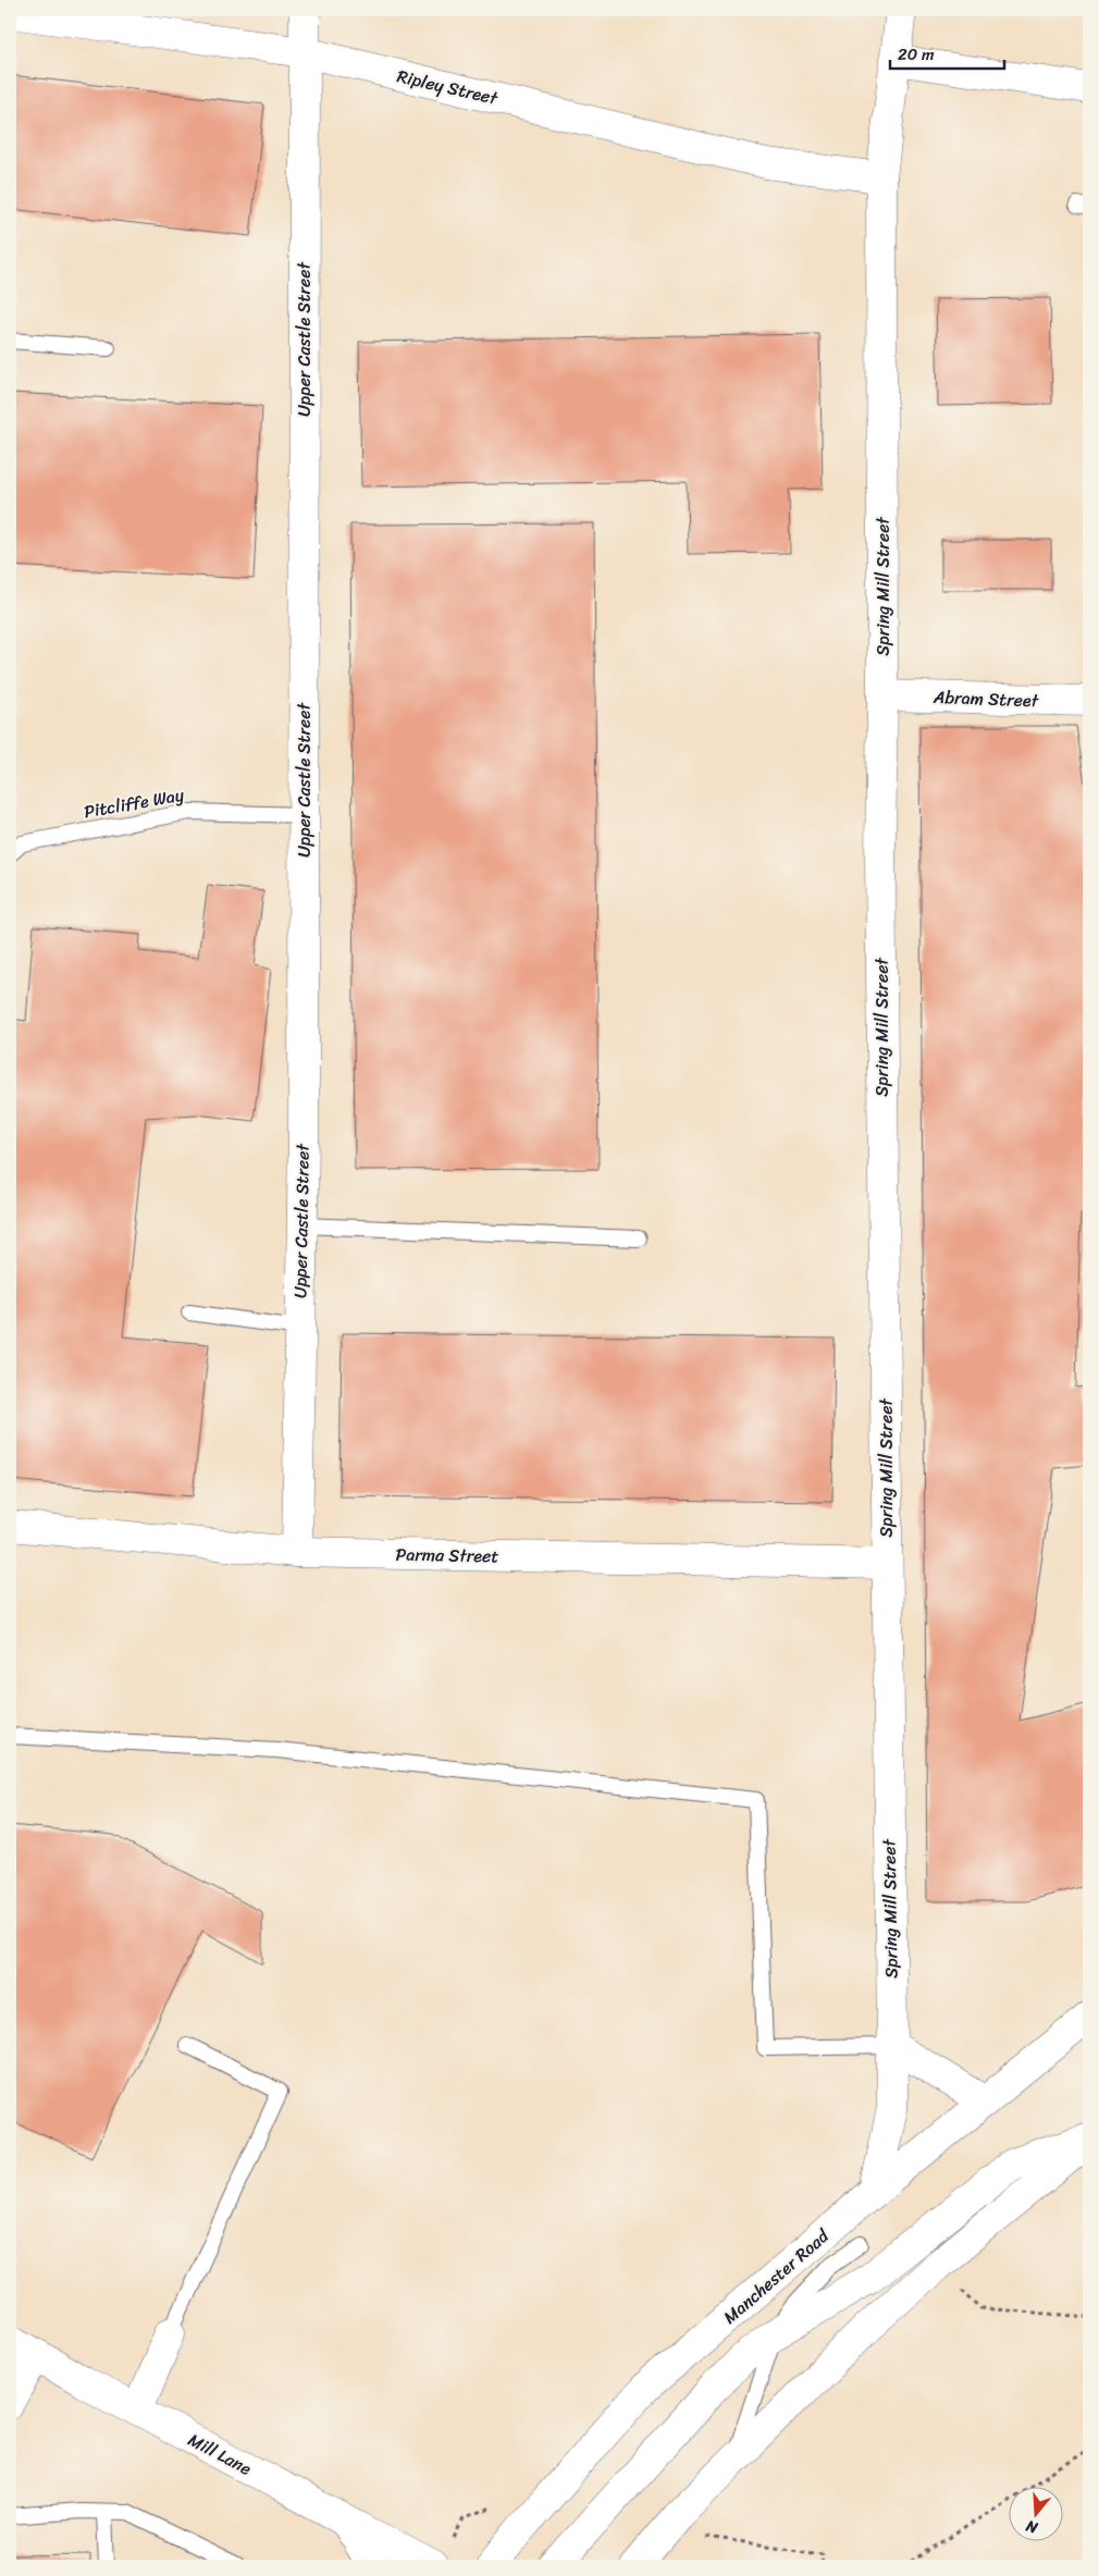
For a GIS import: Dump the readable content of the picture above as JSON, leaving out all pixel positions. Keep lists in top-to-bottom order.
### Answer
{
  "streets": {
    "street": [
      "Ripley Street",
      "Upper Castle Street",
      "Spring Mill Street",
      "Abram Street",
      "Parma Street",
      "Manchester Road",
      "Mill Lane"
    ],
    "lane": ["Pitcliffe Way"]
  },
  "crossings": [
    ["Ripley Street", "Upper Castle Street"],
    ["Ripley Street", "Spring Mill Street"],
    ["Upper Castle Street", "Pitcliffe Way"],
    ["Upper Castle Street", "Parma Street"],
    ["Spring Mill Street", "Abram Street"],
    ["Spring Mill Street", "Parma Street"],
    ["Spring Mill Street", "Manchester Road"]
  ],
  "scale_bar": "20 m",
  "north": "bottom"
}
